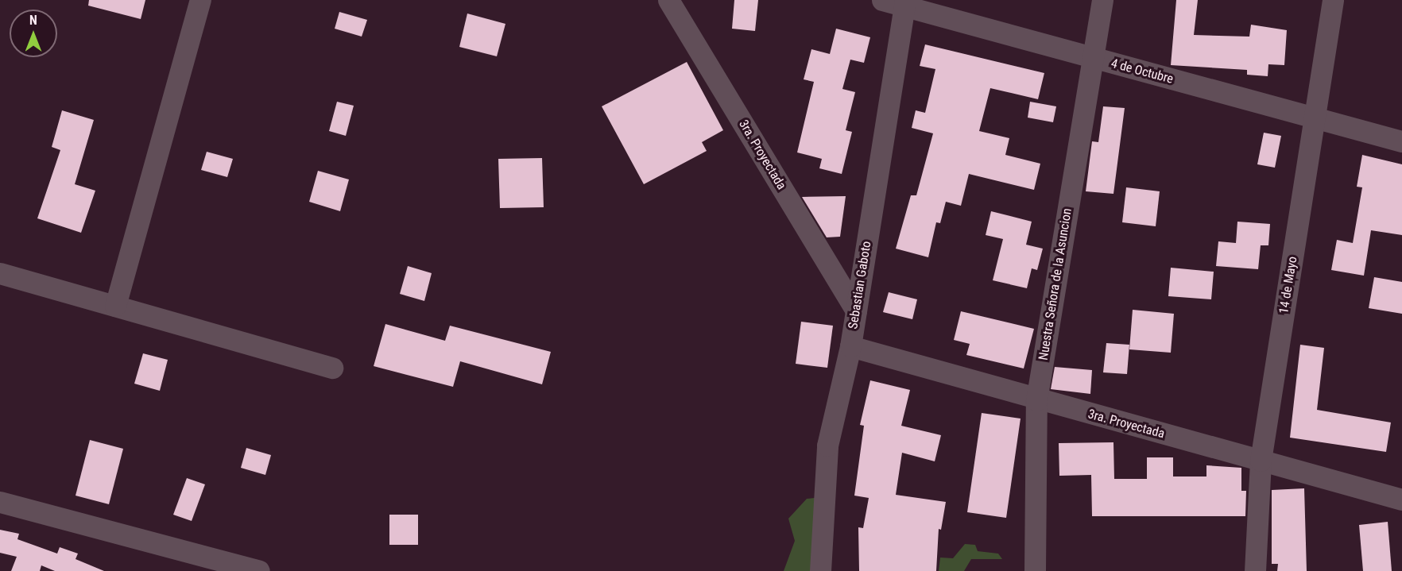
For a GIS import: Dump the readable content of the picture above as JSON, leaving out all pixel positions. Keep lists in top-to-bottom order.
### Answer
{
  "streets": {
    "street": [
      "4 de Octubre",
      "3ra. Proyectada",
      "Nuestra Señora de la Asuncion",
      "Sebastian Gaboto",
      "14 de Mayo"
    ]
  },
  "crossings": [
    ["4 de Octubre", "Nuestra Señora de la Asuncion"],
    ["4 de Octubre", "Sebastian Gaboto"],
    ["4 de Octubre", "14 de Mayo"],
    ["3ra. Proyectada", "Nuestra Señora de la Asuncion"],
    ["3ra. Proyectada", "Sebastian Gaboto"],
    ["3ra. Proyectada", "14 de Mayo"]
  ],
  "north": "top"
}
